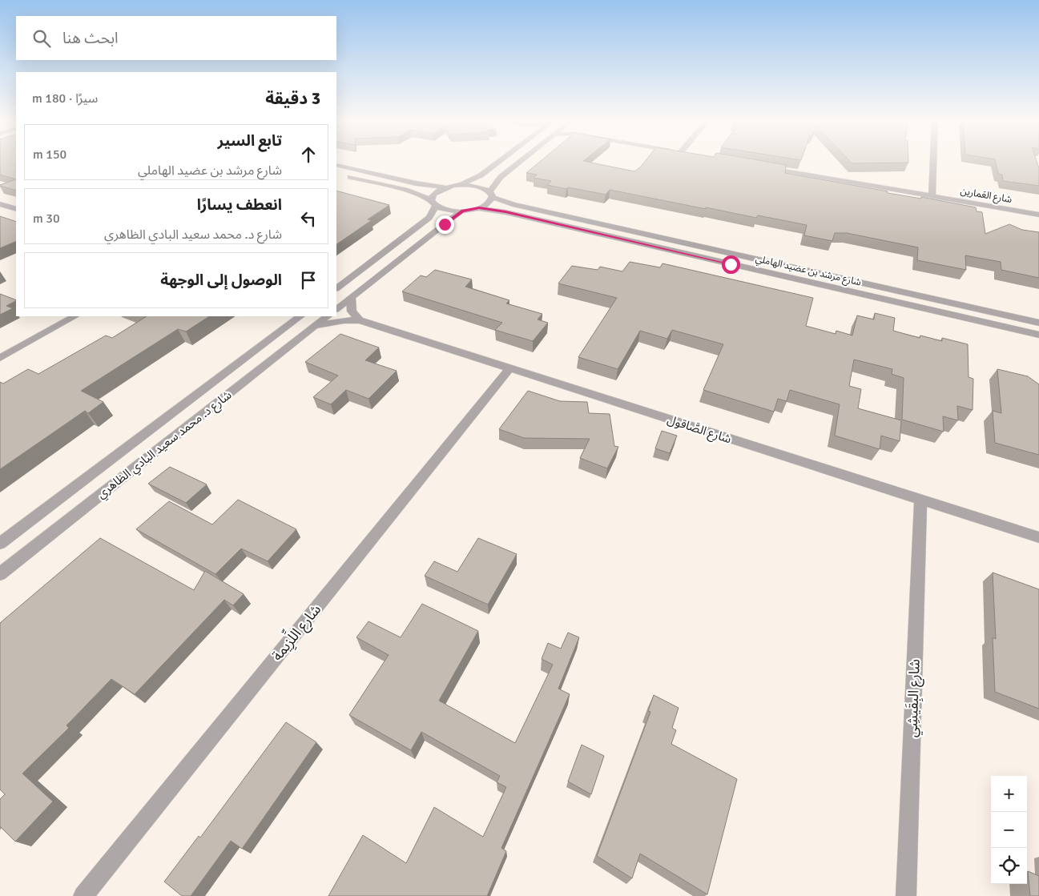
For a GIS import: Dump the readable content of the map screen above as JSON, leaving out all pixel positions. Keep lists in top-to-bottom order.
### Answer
{
  "streets": {
    "street": [
      "شارع العَمارين",
      "شارع مرشد بن عضيد الهاملي",
      "شارع الصَّاقول",
      "شارع د. محمد سعيد البادي الظاهري",
      "شارع اللِّزِيمة",
      "شارع البِقَيشِي"
    ]
  },
  "crossings": [
    ["شارع الصَّاقول", "شارع د. محمد سعيد البادي الظاهري"],
    ["شارع الصَّاقول", "شارع اللِّزِيمة"],
    ["شارع الصَّاقول", "شارع البِقَيشِي"]
  ],
  "page": {
    "search": "ابحث هنا",
    "heading": ["3 دقيقة", "سيرًا · 180 m"],
    "list": [
      ["تابع السير", "شارع مرشد بن عضيد الهاملي", "150 m"],
      ["انعطف يسارًا", "شارع د. محمد سعيد البادي الظاهري", "30 m"],
      "الوصول إلى الوجهة"
    ],
    "map_buttons": ["+", "−"]
  }
}
